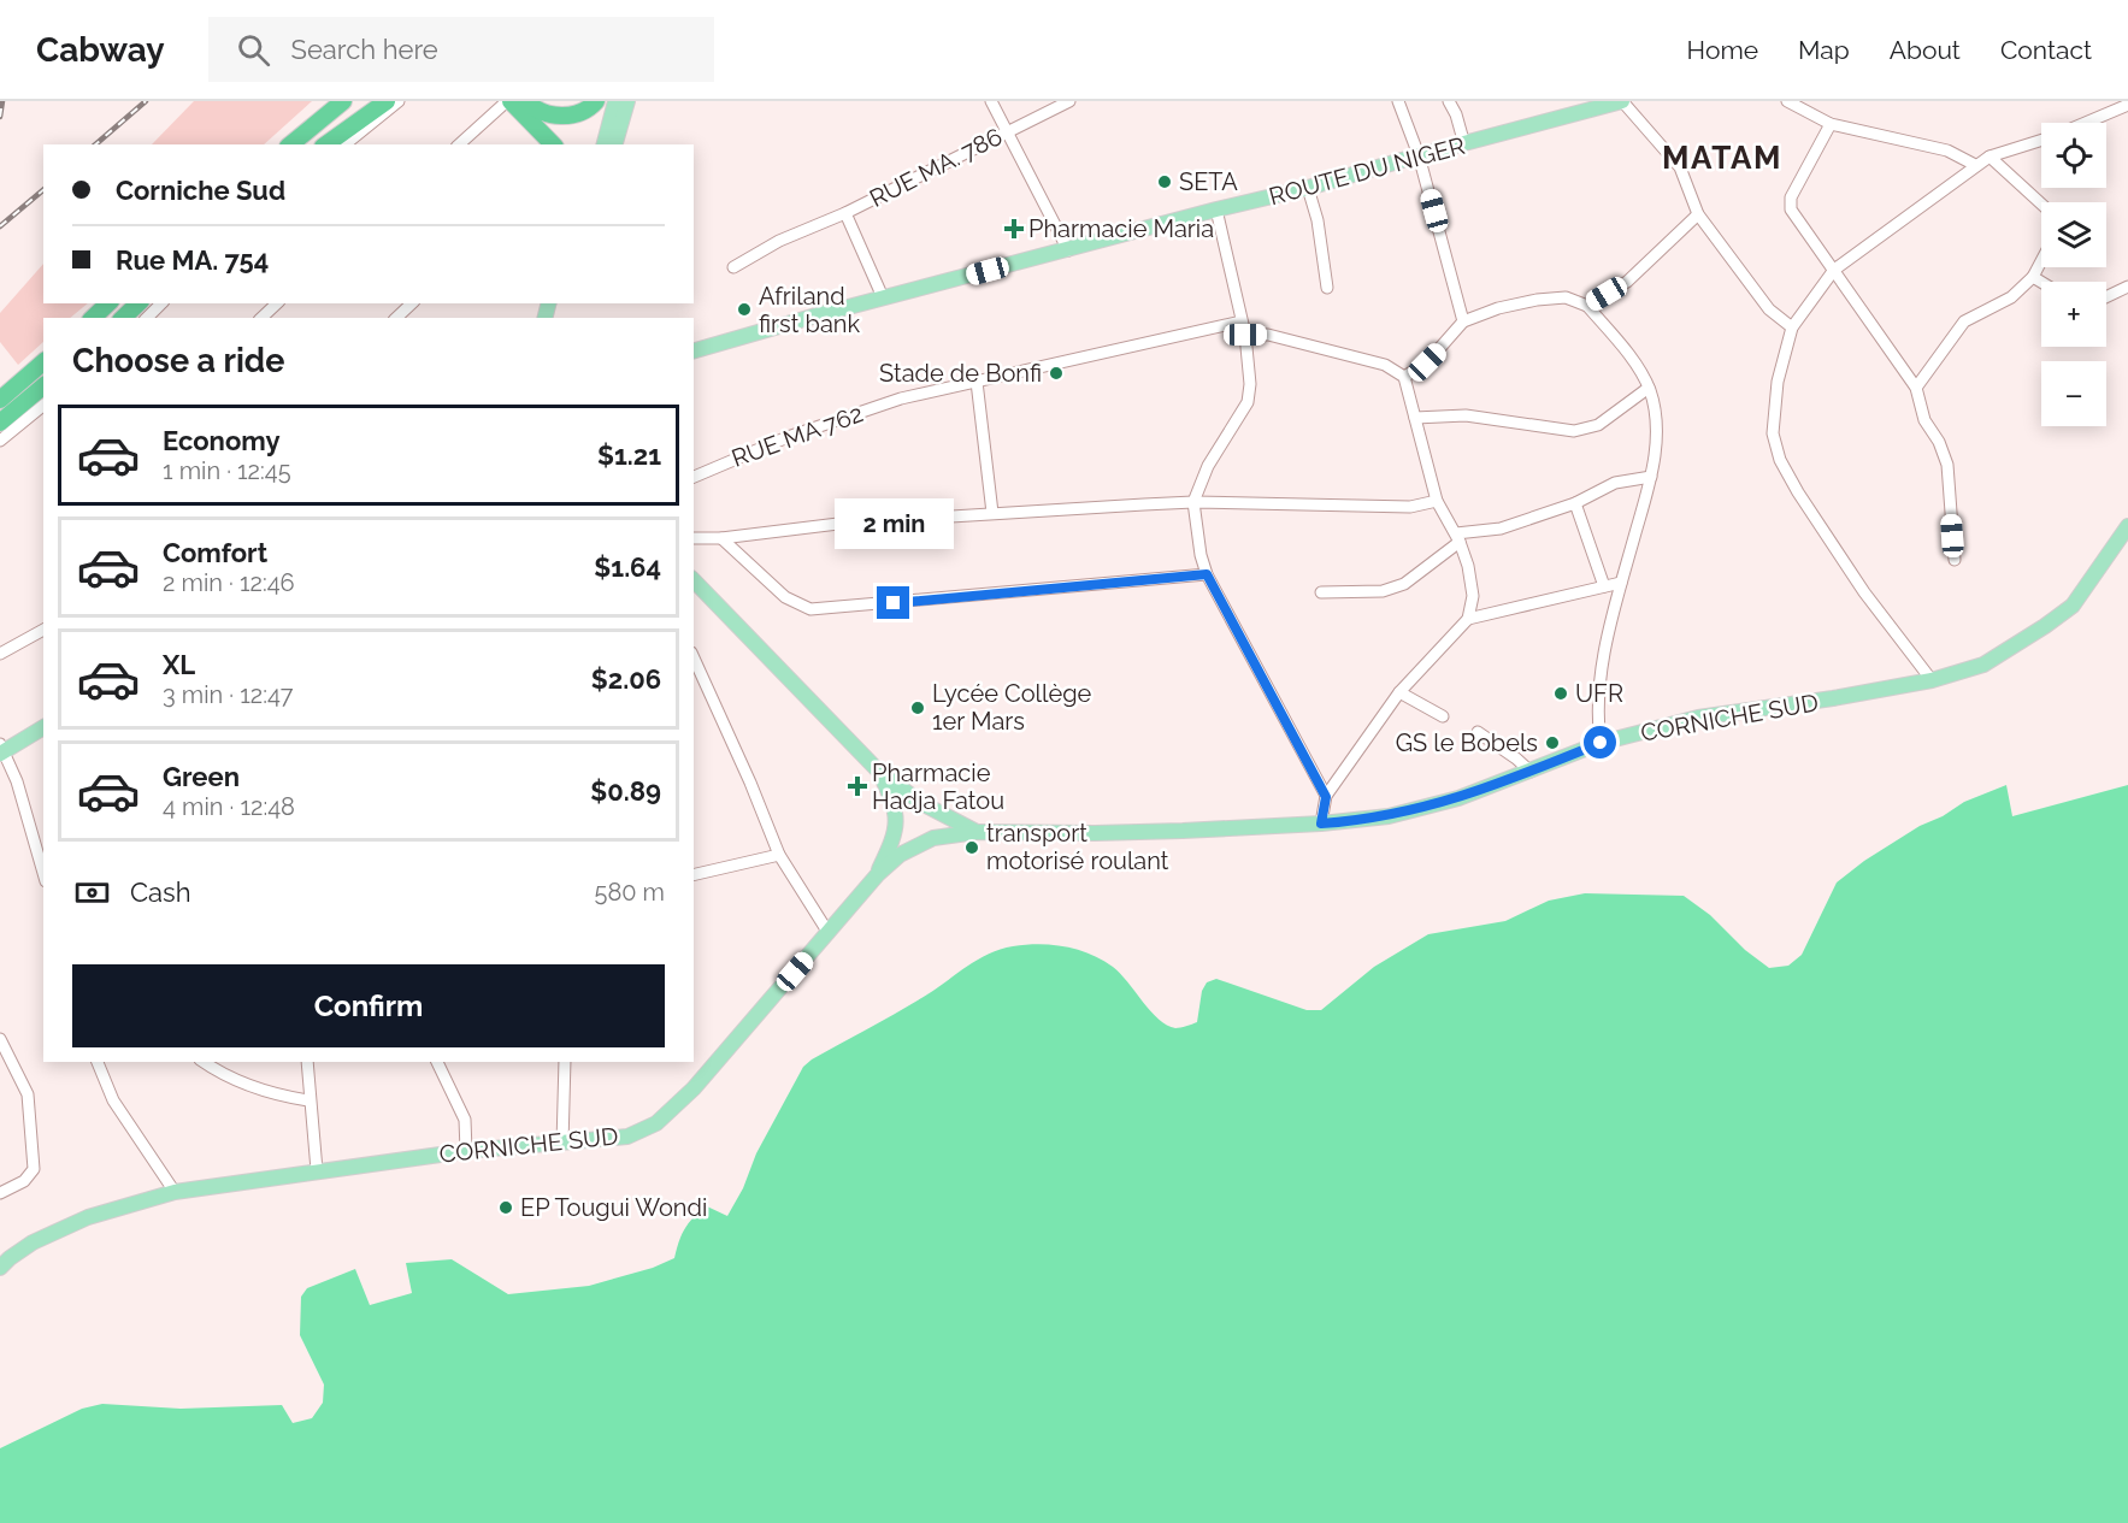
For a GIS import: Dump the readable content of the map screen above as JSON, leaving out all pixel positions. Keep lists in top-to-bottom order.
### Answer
{
  "streets": {
    "main road": ["ROUTE DU NIGER", "CORNICHE SUD"],
    "street": ["RUE MA. 786", "RUE MA 762"]
  },
  "crossings": [
    ["RUE MA. 786", "ROUTE DU NIGER"]
  ],
  "districts": ["MATAM"],
  "places": {
    "other": [
      "SETA",
      "Afriland first bank",
      "Stade de Bonfi",
      "UFR",
      "Lycée Collège 1er Mars",
      "GS le Bobels",
      "transport motorisé roulant",
      "EP Tougui Wondi"
    ],
    "health": ["Pharmacie Maria", "Pharmacie Hadja Fatou"]
  },
  "page": {
    "header": "Cabway",
    "search": "Search here",
    "nav": [
      "Home",
      "Map",
      "About",
      "Contact"
    ],
    "map_buttons": ["+", "−"],
    "banner": ["Corniche Sud", "Rue MA. 754"],
    "heading": "Choose a ride",
    "list": [
      {
        "name": "Economy",
        "note": "1 min · 12:45",
        "value": "$1.21"
      },
      {
        "name": "Comfort",
        "note": "2 min · 12:46",
        "value": "$1.64"
      },
      {
        "name": "XL",
        "note": "3 min · 12:47",
        "value": "$2.06"
      },
      {
        "name": "Green",
        "note": "4 min · 12:48",
        "value": "$0.89"
      }
    ],
    "bubble": "2 min",
    "pay": ["Cash", "580 m"],
    "buttons": "Confirm"
  }
}
